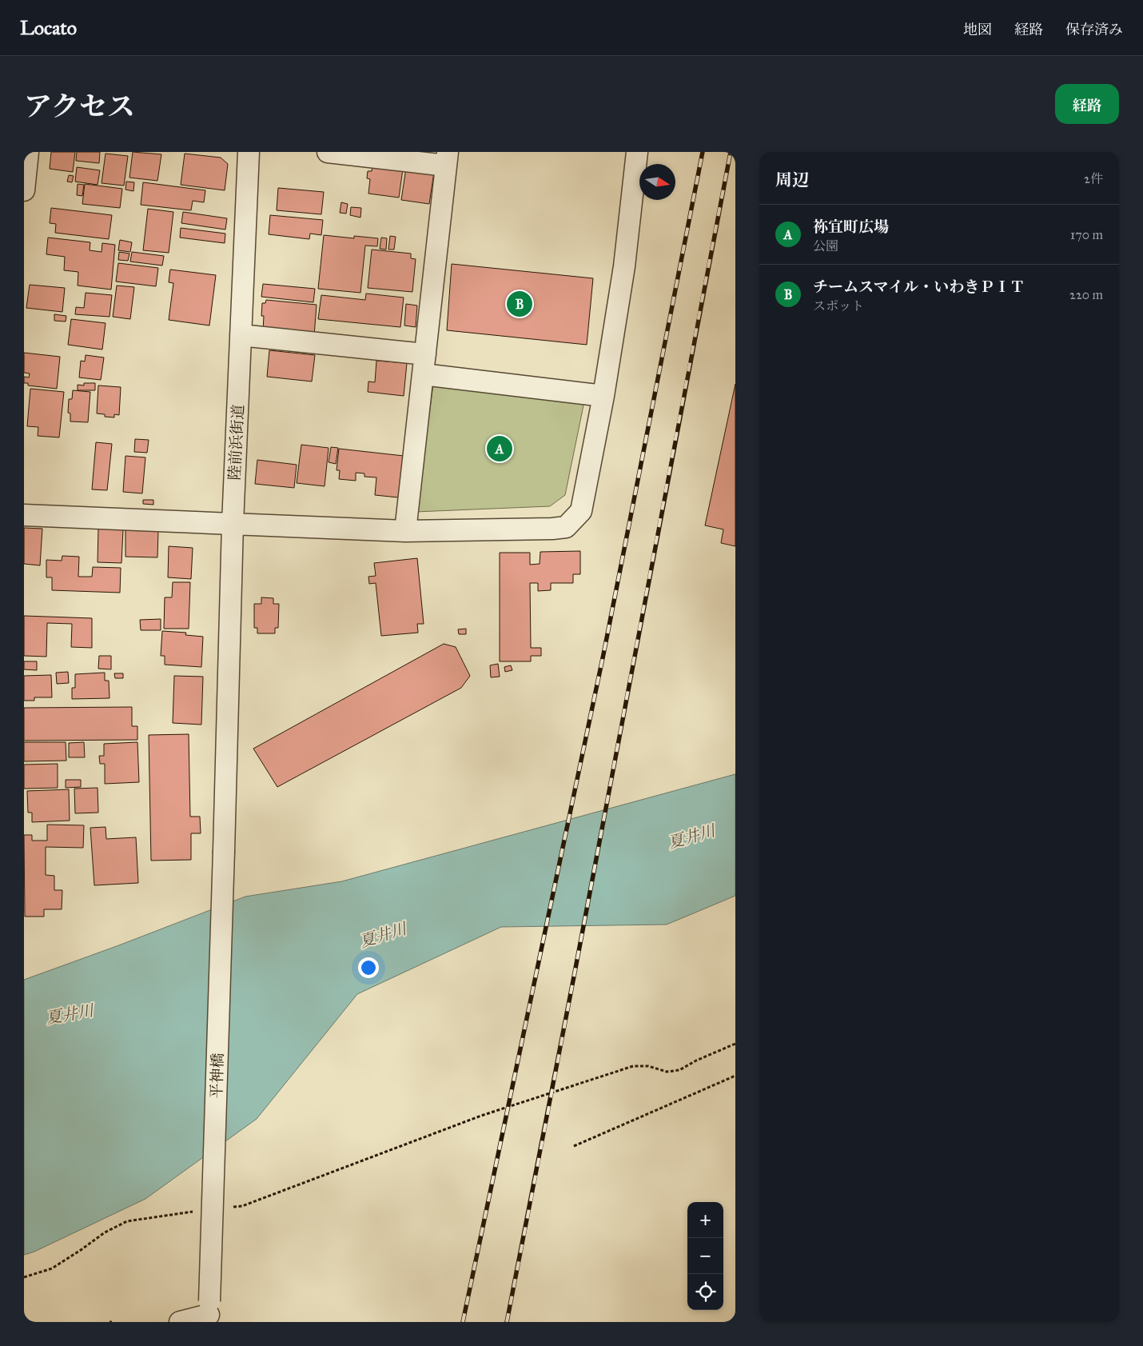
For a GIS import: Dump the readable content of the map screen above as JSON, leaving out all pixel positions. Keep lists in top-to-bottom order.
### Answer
{
  "streets": {
    "street": ["陸前浜街道", "平神橋"]
  },
  "crossings": [
    ["陸前浜街道", "平神橋"]
  ],
  "water": ["夏井川"],
  "north": "right",
  "page": {
    "header": "Locato",
    "nav": ["地図", "経路", "保存済み"],
    "title": "アクセス",
    "buttons": "経路",
    "heading": ["周辺", "2件"],
    "list": [
      {
        "mark": "A",
        "name": "祢宜町広場",
        "note": "公園",
        "value": "170 m"
      },
      {
        "mark": "B",
        "name": "チームスマイル・いわきＰＩＴ",
        "note": "スポット",
        "value": "220 m"
      }
    ],
    "pins": ["B", "A"],
    "map_buttons": ["+", "−"]
  }
}
